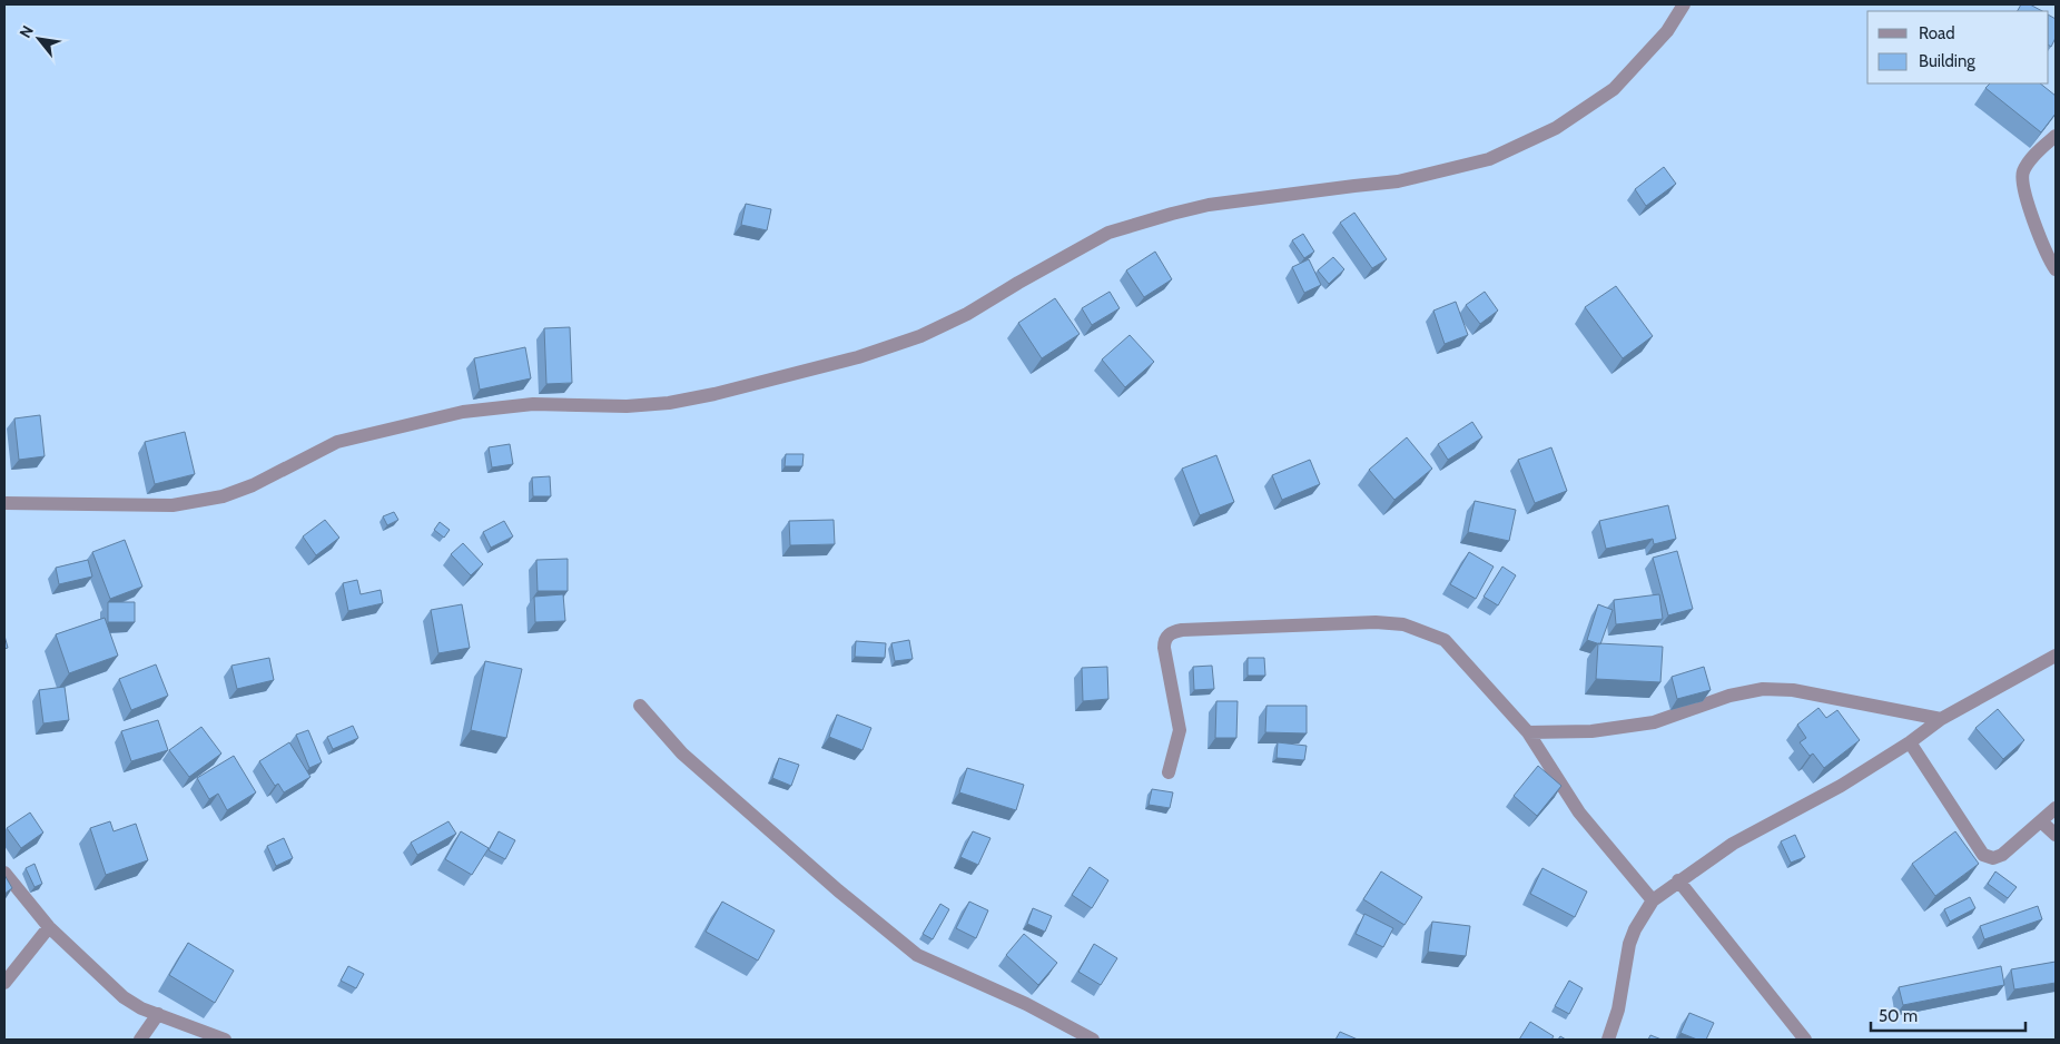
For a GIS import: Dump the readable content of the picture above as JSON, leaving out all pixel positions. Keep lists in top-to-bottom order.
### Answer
{
  "legend": ["Road", "Building"],
  "scale_bar": "50 m",
  "north": "top left"
}
